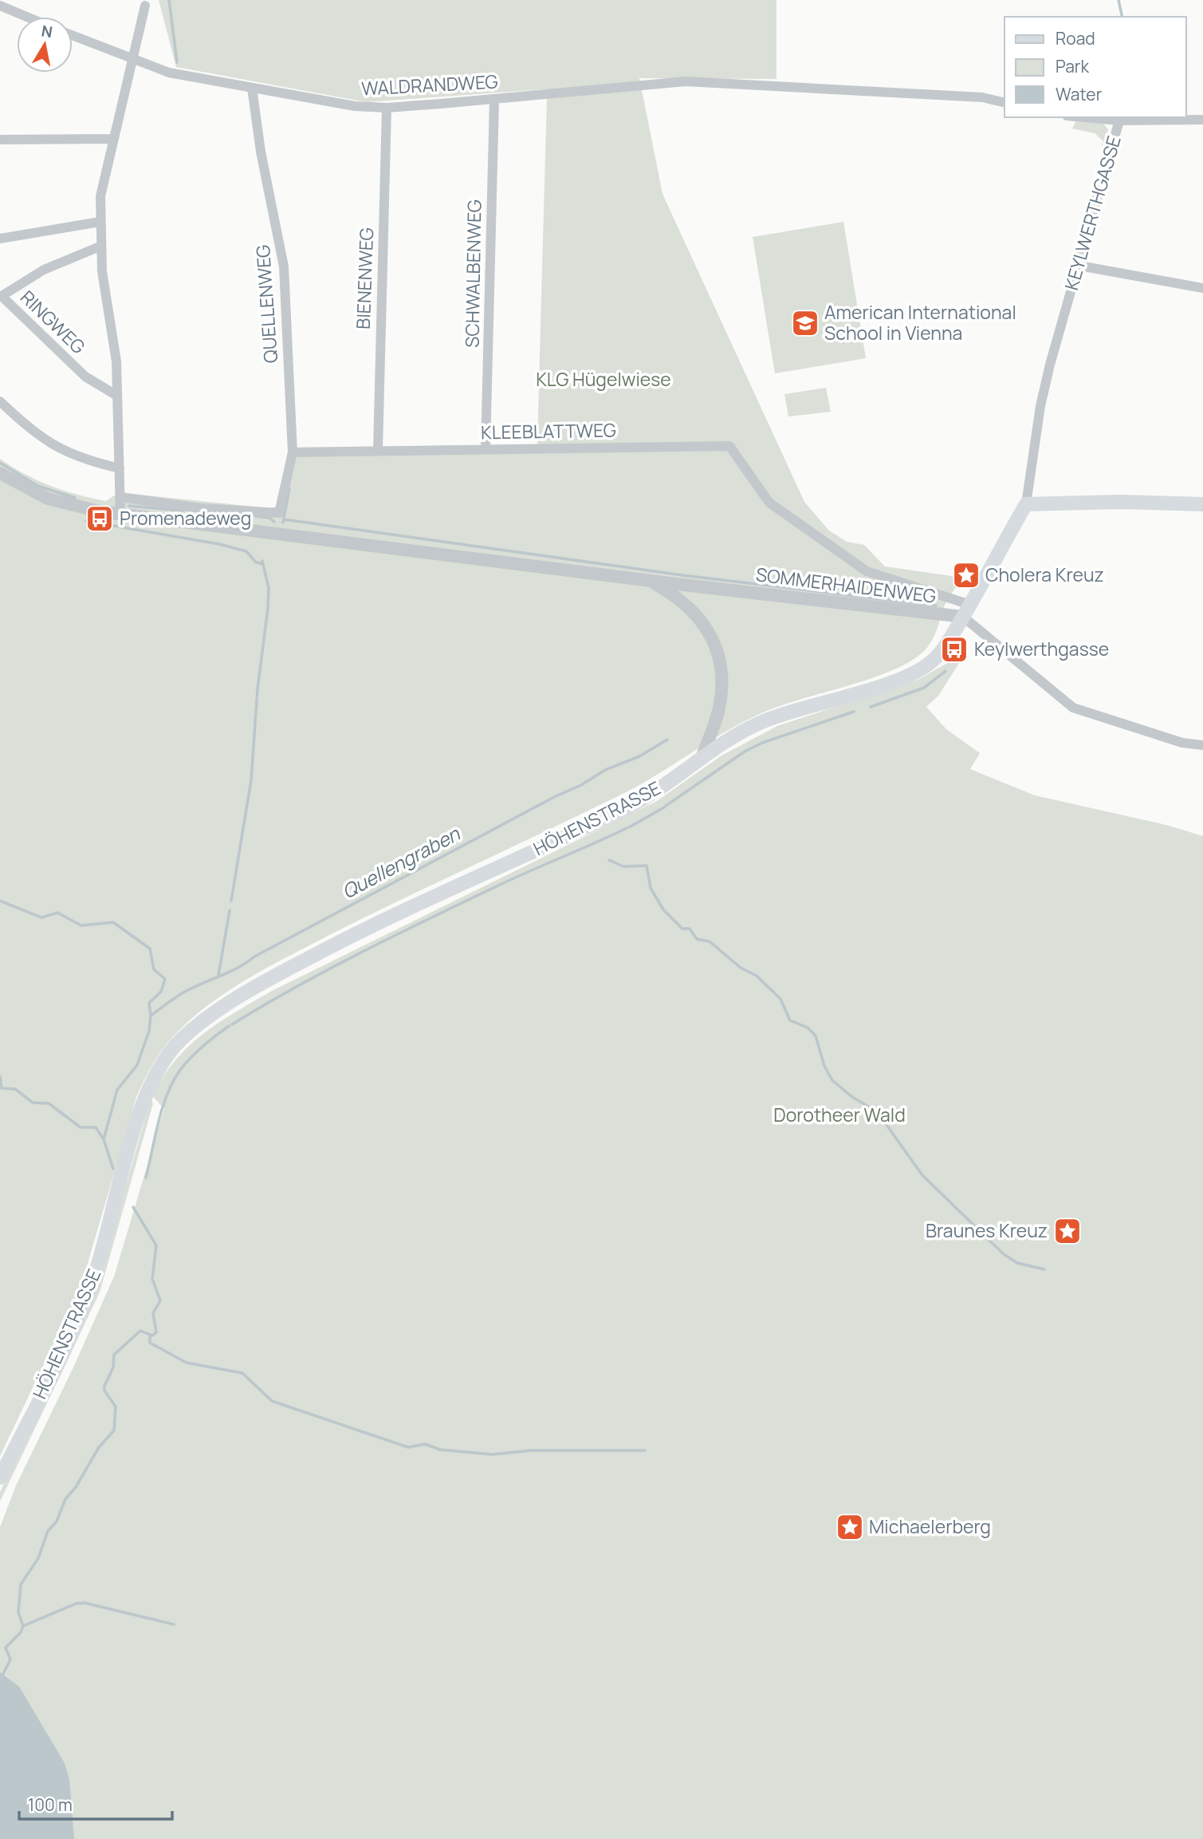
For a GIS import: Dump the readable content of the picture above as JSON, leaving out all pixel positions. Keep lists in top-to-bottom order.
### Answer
{
  "streets": {
    "main road": ["KEYLWERTHGASSE", "HÖHENSTRASSE"],
    "street": [
      "WALDRANDWEG",
      "SCHWALBENWEG",
      "BIENENWEG",
      "QUELLENWEG",
      "RINGWEG",
      "KLEEBLATTWEG",
      "SOMMERHAIDENWEG"
    ]
  },
  "crossings": [
    ["WALDRANDWEG", "SCHWALBENWEG"],
    ["WALDRANDWEG", "BIENENWEG"],
    ["WALDRANDWEG", "QUELLENWEG"],
    ["KEYLWERTHGASSE", "KLEEBLATTWEG"],
    ["KEYLWERTHGASSE", "SOMMERHAIDENWEG"],
    ["KEYLWERTHGASSE", "HÖHENSTRASSE"],
    ["SCHWALBENWEG", "KLEEBLATTWEG"],
    ["BIENENWEG", "KLEEBLATTWEG"],
    ["QUELLENWEG", "KLEEBLATTWEG"],
    ["KLEEBLATTWEG", "SOMMERHAIDENWEG"]
  ],
  "water": ["Quellengraben"],
  "parks": ["KLG Hügelwiese", "Dorotheer Wald"],
  "places": {
    "school or university": ["American International School in Vienna"],
    "bus stop": ["Promenadeweg", "Keylwerthgasse"],
    "place": ["Cholera Kreuz", "Braunes Kreuz", "Michaelerberg"]
  },
  "legend": ["Road", "Park", "Water"],
  "scale_bar": "100 m",
  "north": "top"
}
